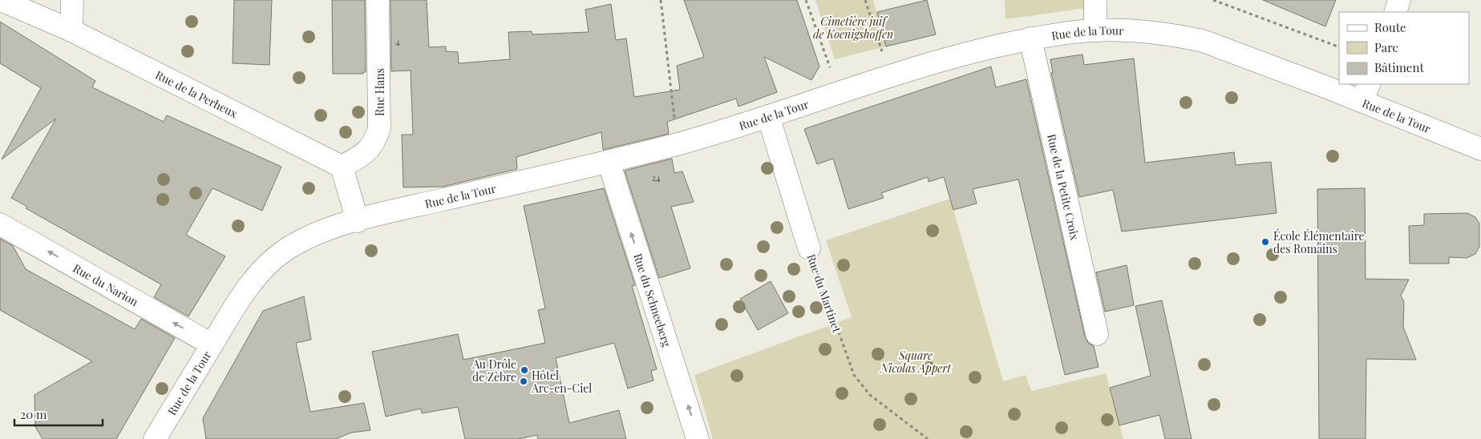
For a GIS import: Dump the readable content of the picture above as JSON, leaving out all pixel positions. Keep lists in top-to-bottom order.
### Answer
{
  "streets": {
    "street": [
      "Rue de la Tour",
      "Rue Hans",
      "Rue de la Perheux",
      "Rue de la Petite Croix",
      "Rue du Narion",
      "Rue du Martinet",
      "Rue du Schneeberg"
    ]
  },
  "crossings": [
    ["Rue de la Tour", "Rue de la Petite Croix"],
    ["Rue de la Tour", "Rue du Narion"],
    ["Rue de la Tour", "Rue du Martinet"],
    ["Rue de la Tour", "Rue du Schneeberg"],
    ["Rue Hans", "Rue de la Perheux"]
  ],
  "one_way": ["Rue du Narion", "Rue du Schneeberg"],
  "parks": ["Cimetière juif de Koenigshoffen", "Square Nicolas Appert"],
  "places": ["École Élémentaire des Romains", "Au Drôle de Zèbre", "Hôtel Arc-en-Ciel"],
  "house_numbers": ["4", "24"],
  "legend": ["Route", "Parc", "Bâtiment"],
  "scale_bar": "20 m"
}
